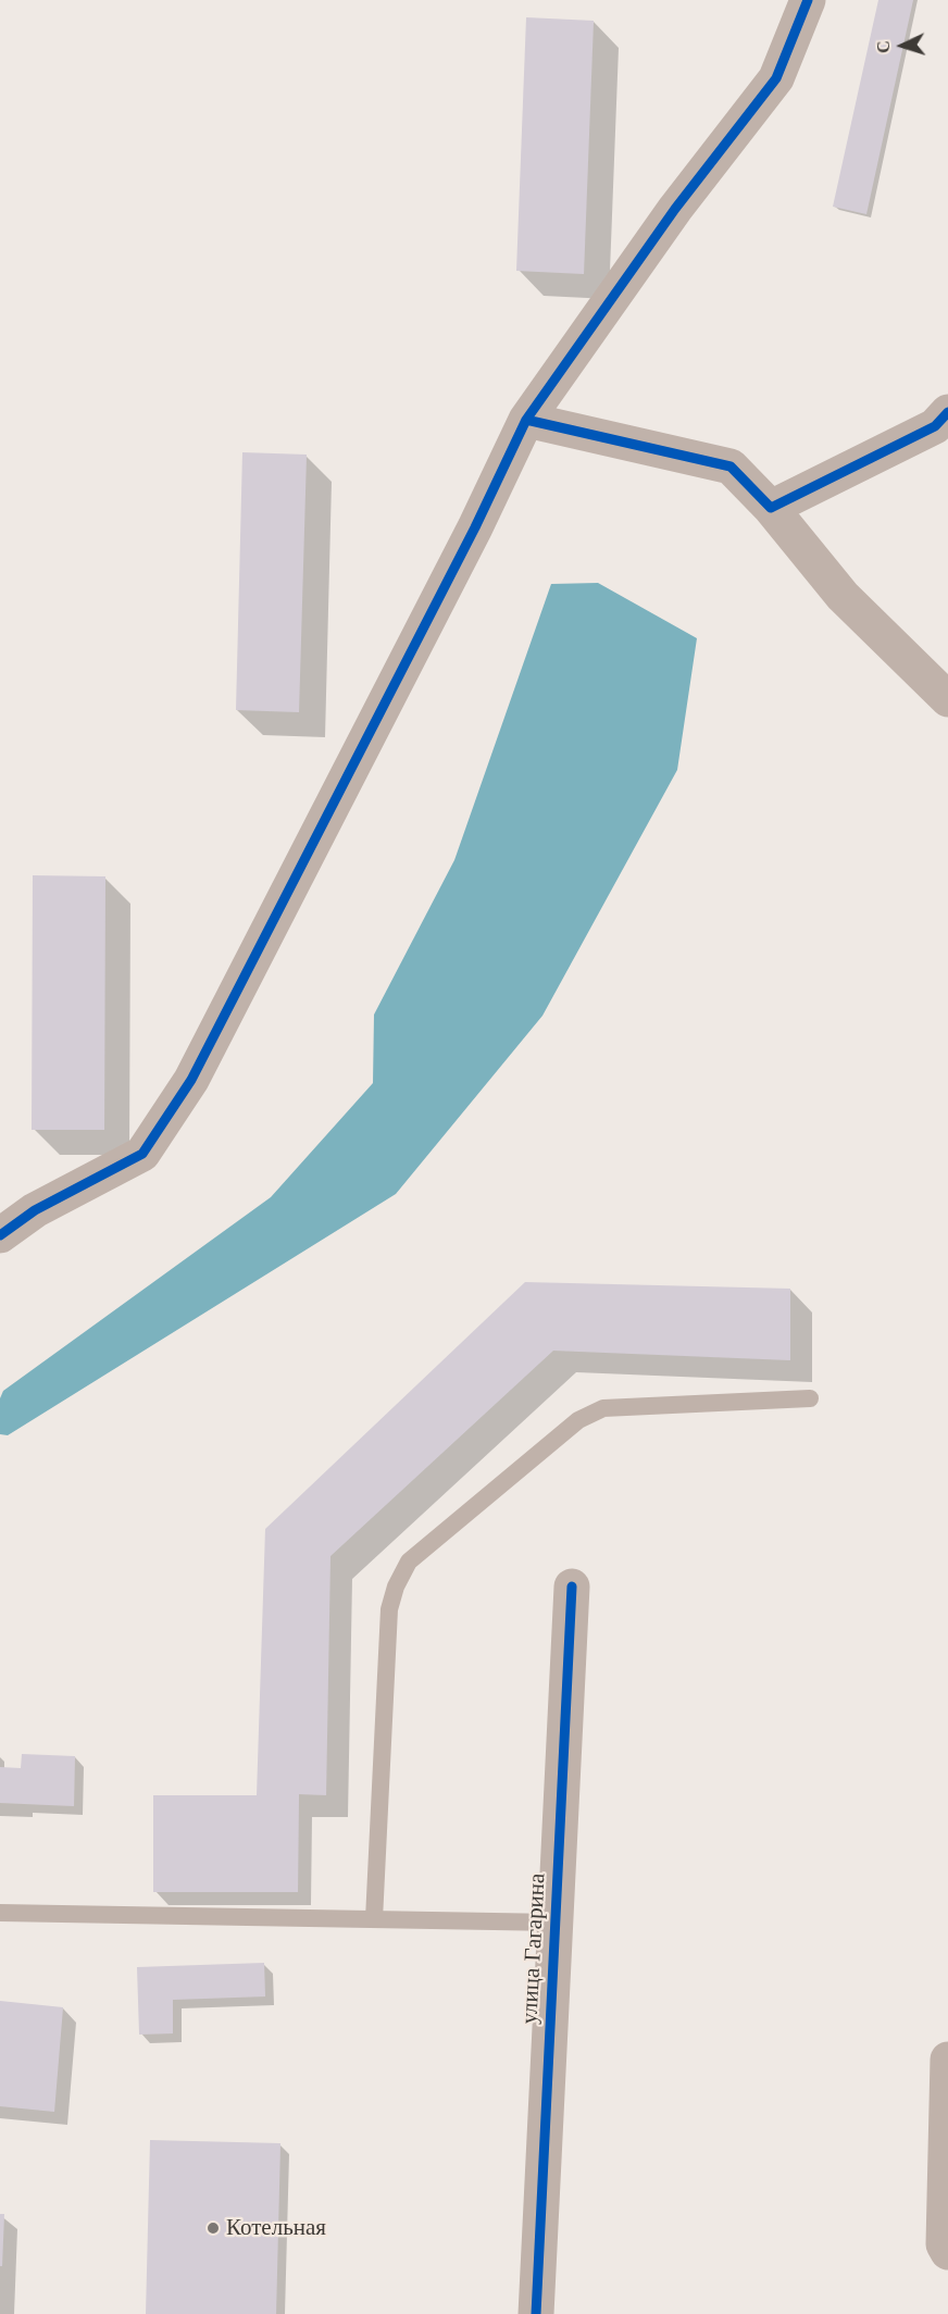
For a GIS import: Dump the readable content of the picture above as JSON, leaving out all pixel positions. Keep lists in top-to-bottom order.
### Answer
{
  "streets": {
    "street": ["улица Гагарина"]
  },
  "places": ["Котельная"],
  "north": "left"
}
